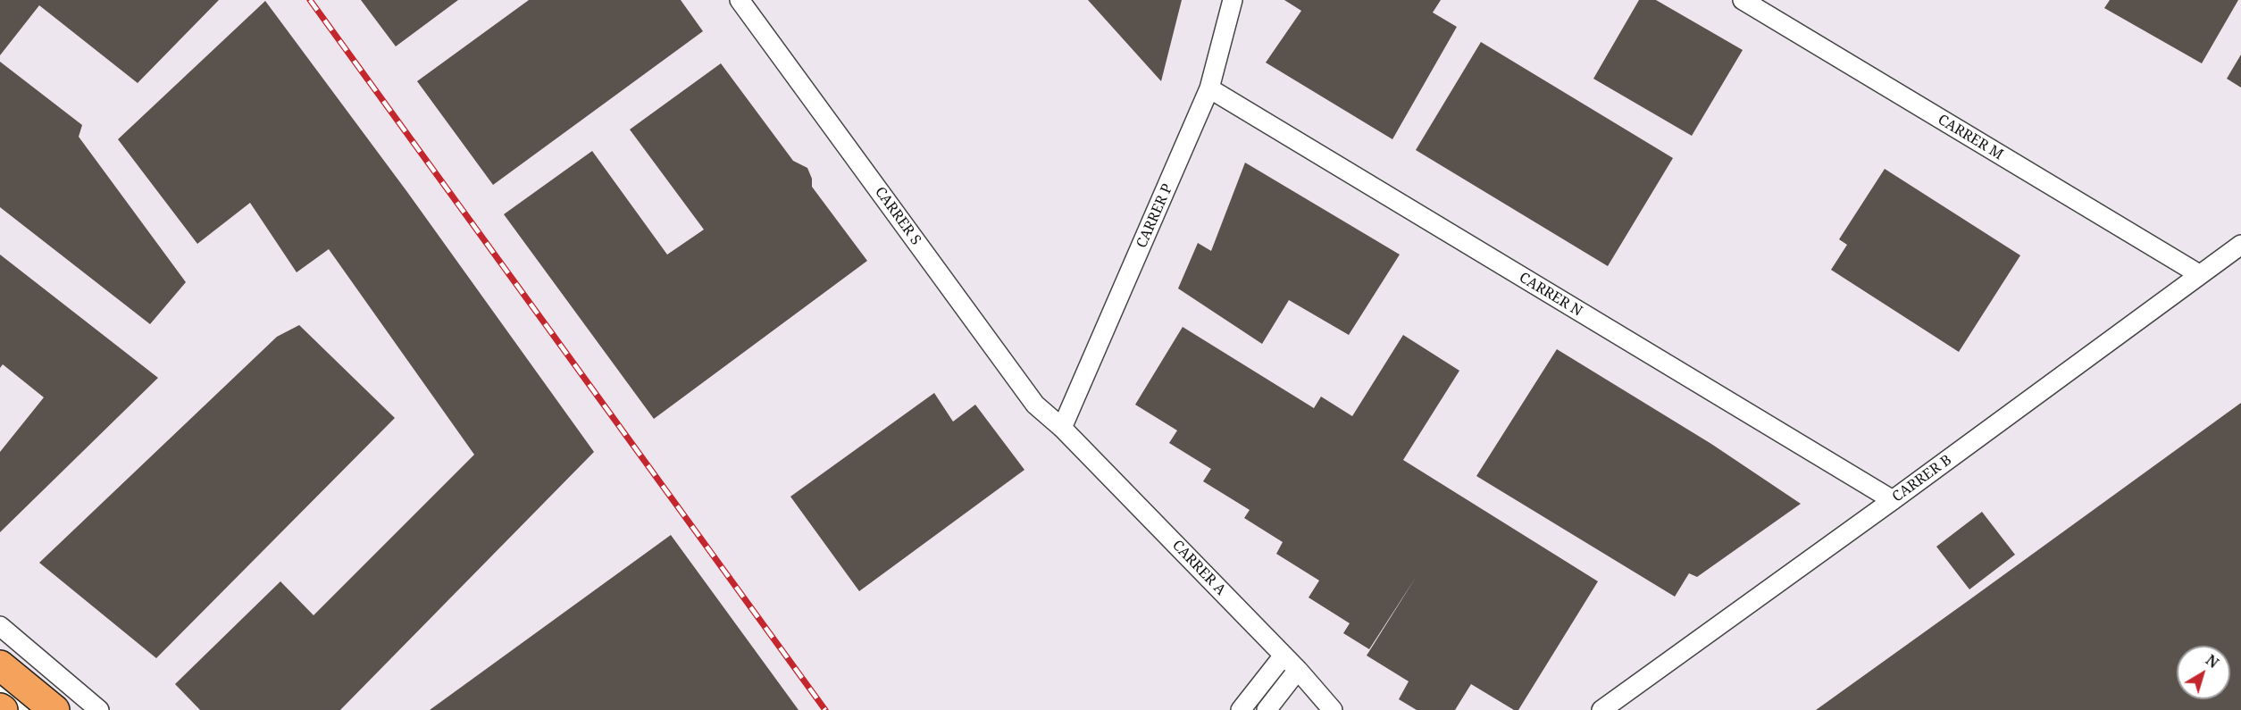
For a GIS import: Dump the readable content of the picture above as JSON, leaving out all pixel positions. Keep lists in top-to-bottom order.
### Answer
{
  "streets": {
    "street": [
      "CARRER M",
      "CARRER S",
      "CARRER P",
      "CARRER N",
      "CARRER B",
      "CARRER A"
    ]
  },
  "crossings": [
    ["CARRER M", "CARRER B"],
    ["CARRER S", "CARRER P"],
    ["CARRER S", "CARRER A"],
    ["CARRER P", "CARRER N"],
    ["CARRER P", "CARRER A"],
    ["CARRER N", "CARRER B"]
  ],
  "north": "top right"
}
